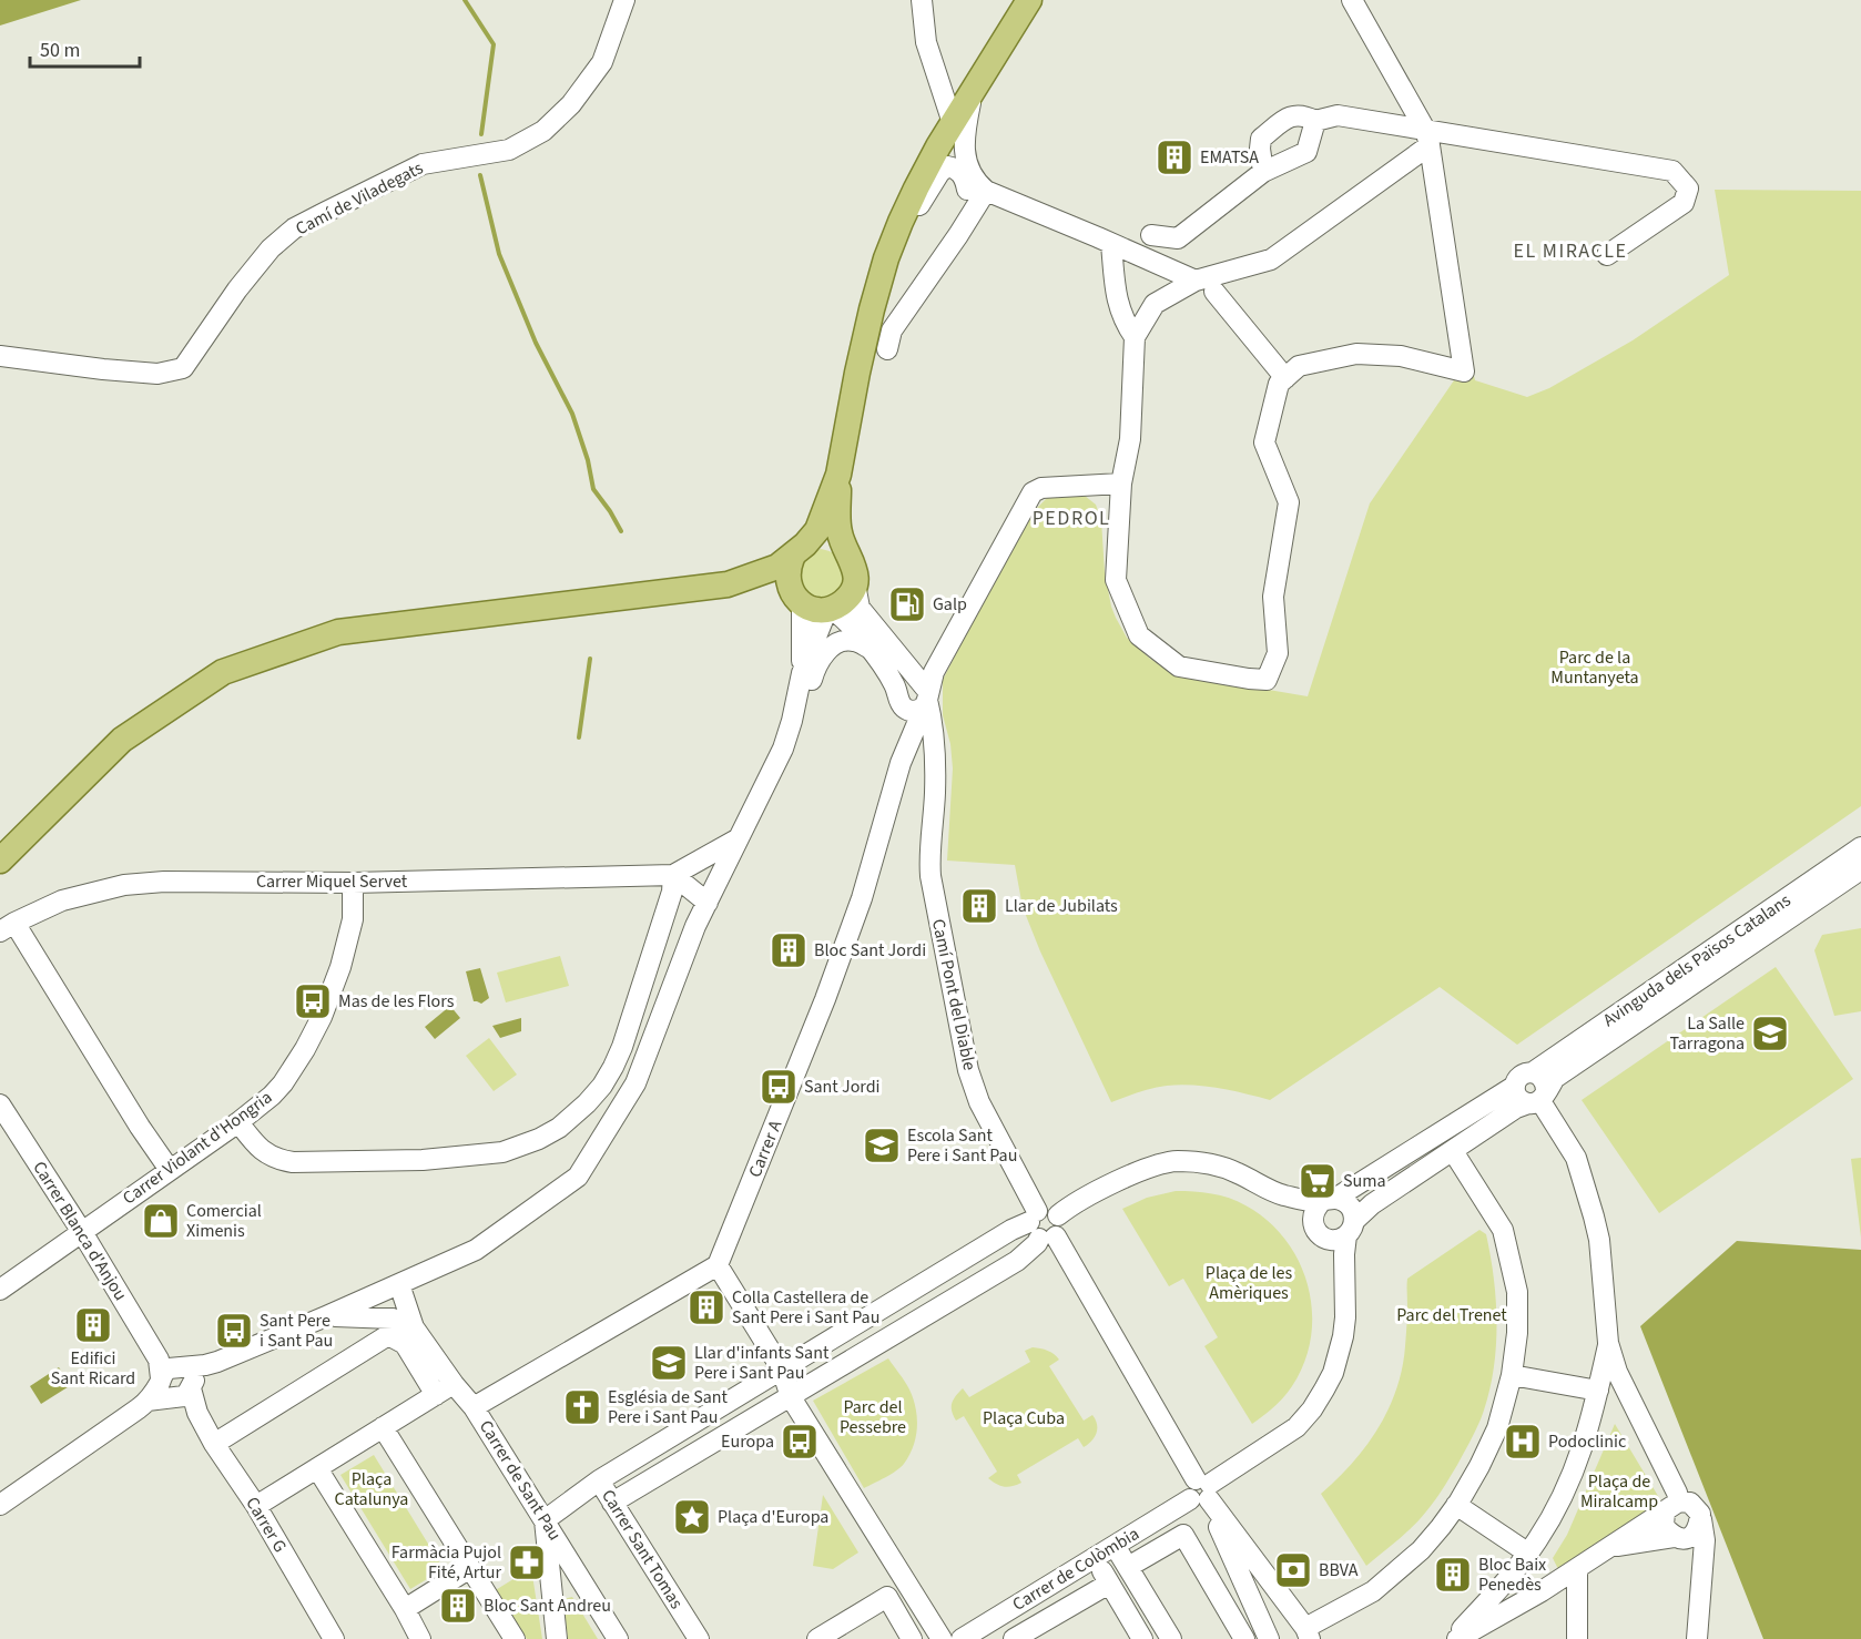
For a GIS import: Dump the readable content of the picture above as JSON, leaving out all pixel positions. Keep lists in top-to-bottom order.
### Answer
{
  "streets": {
    "street": [
      "Camí de Viladegats",
      "Carrer Miquel Servet",
      "Avinguda dels Països Catalans",
      "Camí Pont del Diable",
      "Carrer Violant d'Hongria",
      "Carrer A",
      "Carrer Blanca d'Anjou",
      "Carrer de Sant Pau",
      "Carrer G",
      "Carrer Sant Tomas",
      "Carrer de Colòmbia"
    ]
  },
  "crossings": [
    ["Carrer Miquel Servet", "Carrer Violant d'Hongria"],
    ["Avinguda dels Països Catalans", "Carrer de Colòmbia"],
    ["Camí Pont del Diable", "Carrer A"],
    ["Camí Pont del Diable", "Carrer de Colòmbia"],
    ["Carrer Violant d'Hongria", "Carrer Blanca d'Anjou"],
    ["Carrer Blanca d'Anjou", "Carrer G"],
    ["Carrer de Sant Pau", "Carrer Sant Tomas"]
  ],
  "districts": ["EL MIRACLE", "PEDROL"],
  "parks": [
    "Parc de la Muntanyeta",
    "Plaça de les Amèriques",
    "Parc del Trenet",
    "Parc del Pessebre",
    "Plaça Cuba",
    "Plaça Catalunya",
    "Plaça de Miralcamp"
  ],
  "places": {
    "building": [
      "EMATSA",
      "Llar de Jubilats",
      "Bloc Sant Jordi",
      "Colla Castellera de Sant Pere i Sant Pau",
      "Edifici Sant Ricard",
      "Bloc Baix Penedès",
      "Bloc Sant Andreu"
    ],
    "fuel station": ["Galp"],
    "bus stop": [
      "Mas de les Flors",
      "Sant Jordi",
      "Sant Pere i Sant Pau",
      "Europa"
    ],
    "school or university": ["La Salle Tarragona", "Escola Sant Pere i Sant Pau", "Llar d'infants Sant Pere i Sant Pau"],
    "supermarket": ["Suma"],
    "shop": ["Comercial Ximenis"],
    "church": ["Església de Sant Pere i Sant Pau"],
    "hospital": ["Podoclinic"],
    "place": ["Plaça d'Europa"],
    "pharmacy": ["Farmàcia Pujol Fité, Artur"],
    "bank": ["BBVA"]
  },
  "scale_bar": "50 m"
}
